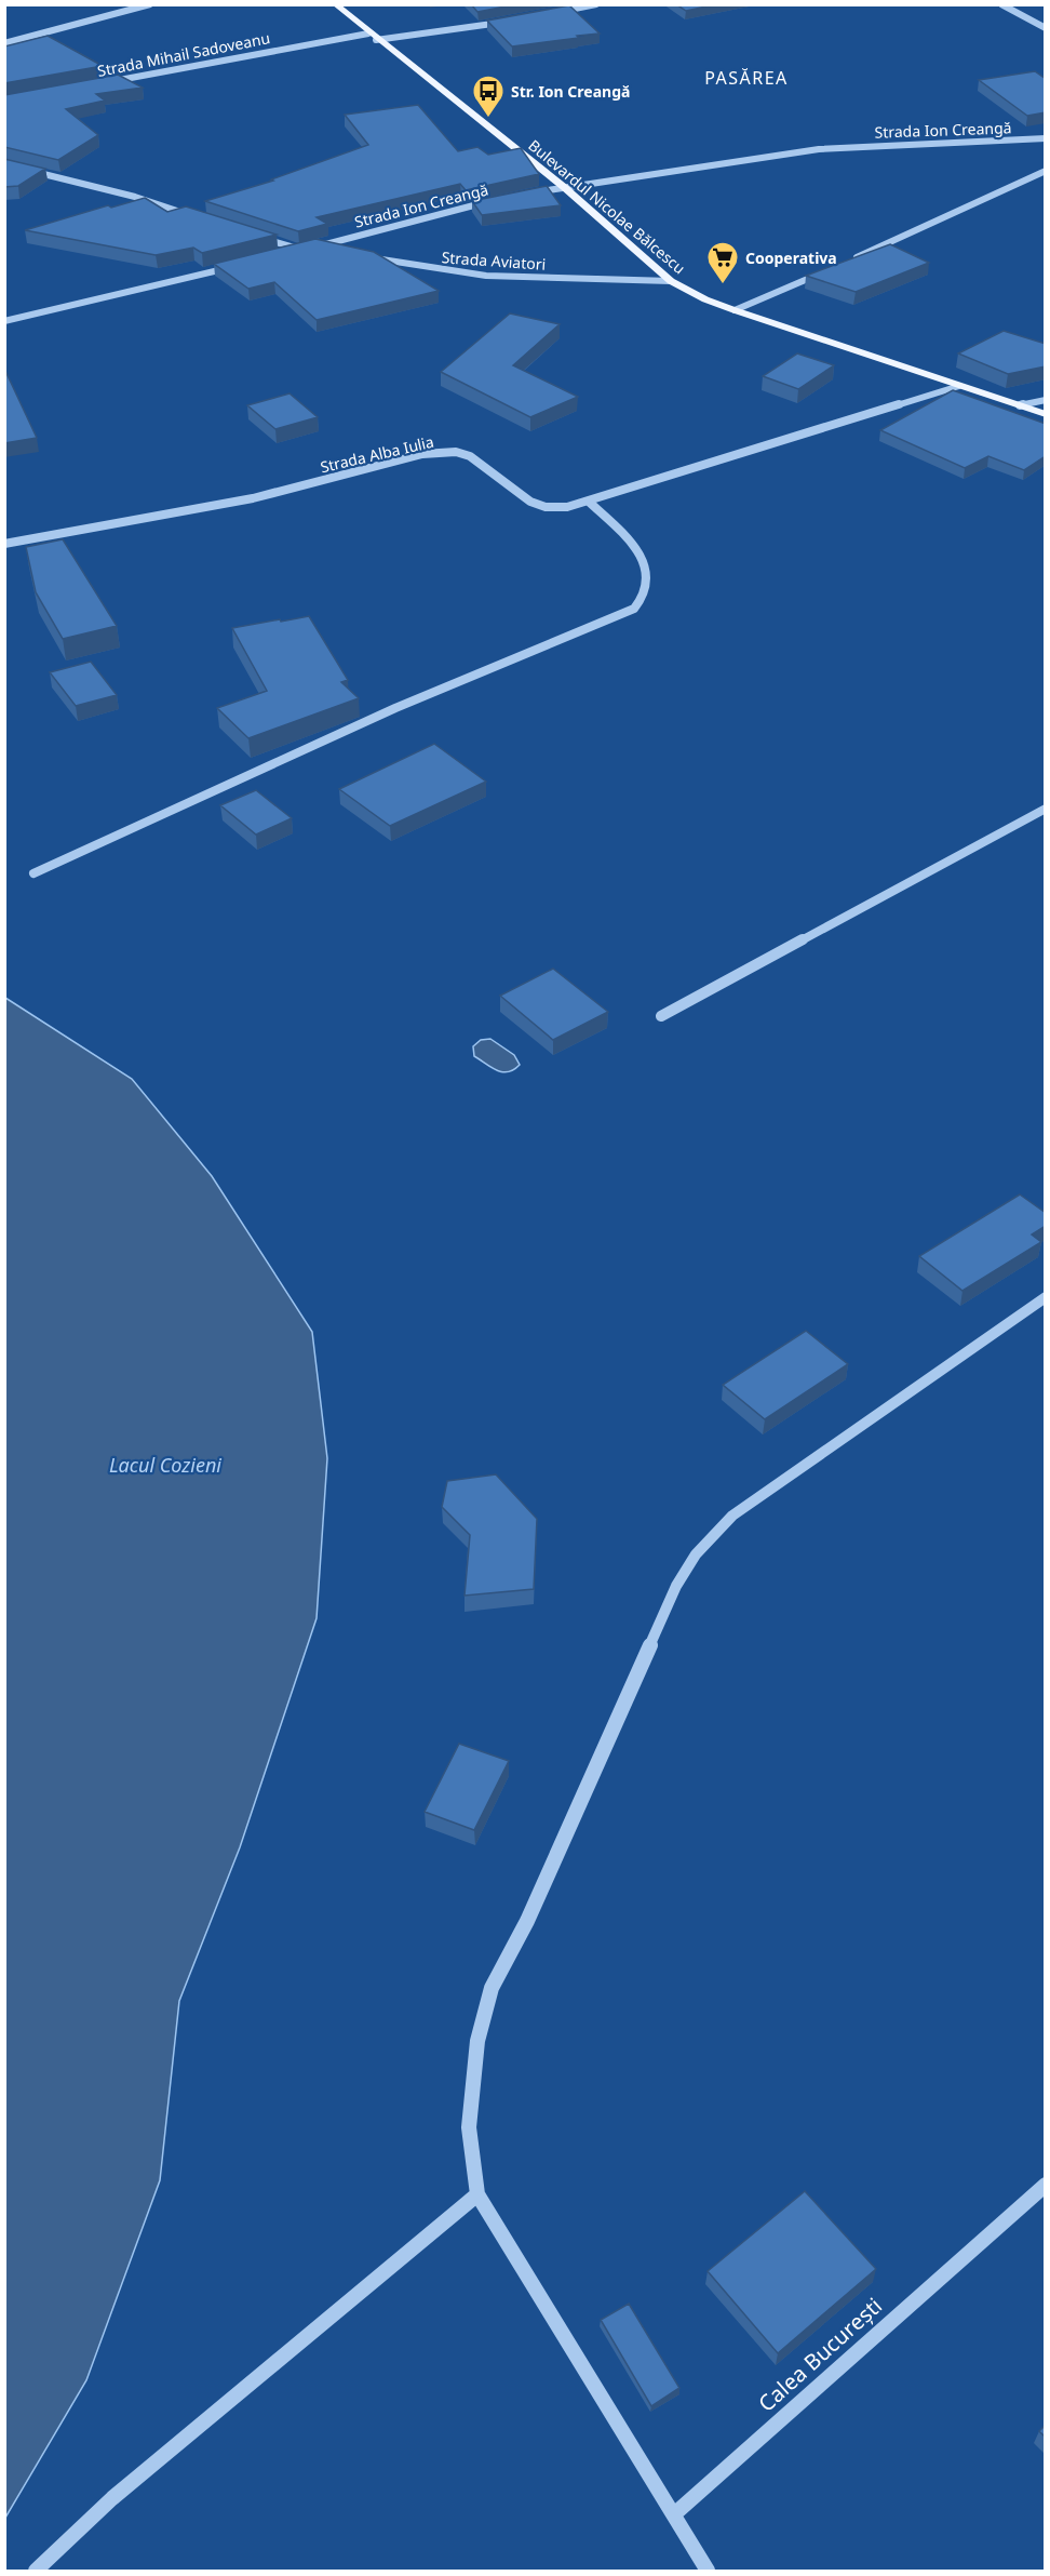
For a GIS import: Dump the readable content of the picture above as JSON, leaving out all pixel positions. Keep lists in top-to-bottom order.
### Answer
{
  "streets": {
    "main road": ["Bulevardul Nicolae Bălcescu"],
    "street": [
      "Strada Mihail Sadoveanu",
      "Strada Ion Creangă",
      "Strada Aviatori",
      "Strada Alba Iulia",
      "Calea București"
    ]
  },
  "crossings": [
    ["Strada Mihail Sadoveanu", "Bulevardul Nicolae Bălcescu"],
    ["Strada Ion Creangă", "Bulevardul Nicolae Bălcescu"],
    ["Bulevardul Nicolae Bălcescu", "Strada Aviatori"],
    ["Bulevardul Nicolae Bălcescu", "Strada Alba Iulia"]
  ],
  "districts": ["PASĂREA"],
  "water": ["Lacul Cozieni"],
  "places": {
    "bus stop": ["Str. Ion Creangă"],
    "supermarket": ["Cooperativa"]
  }
}
